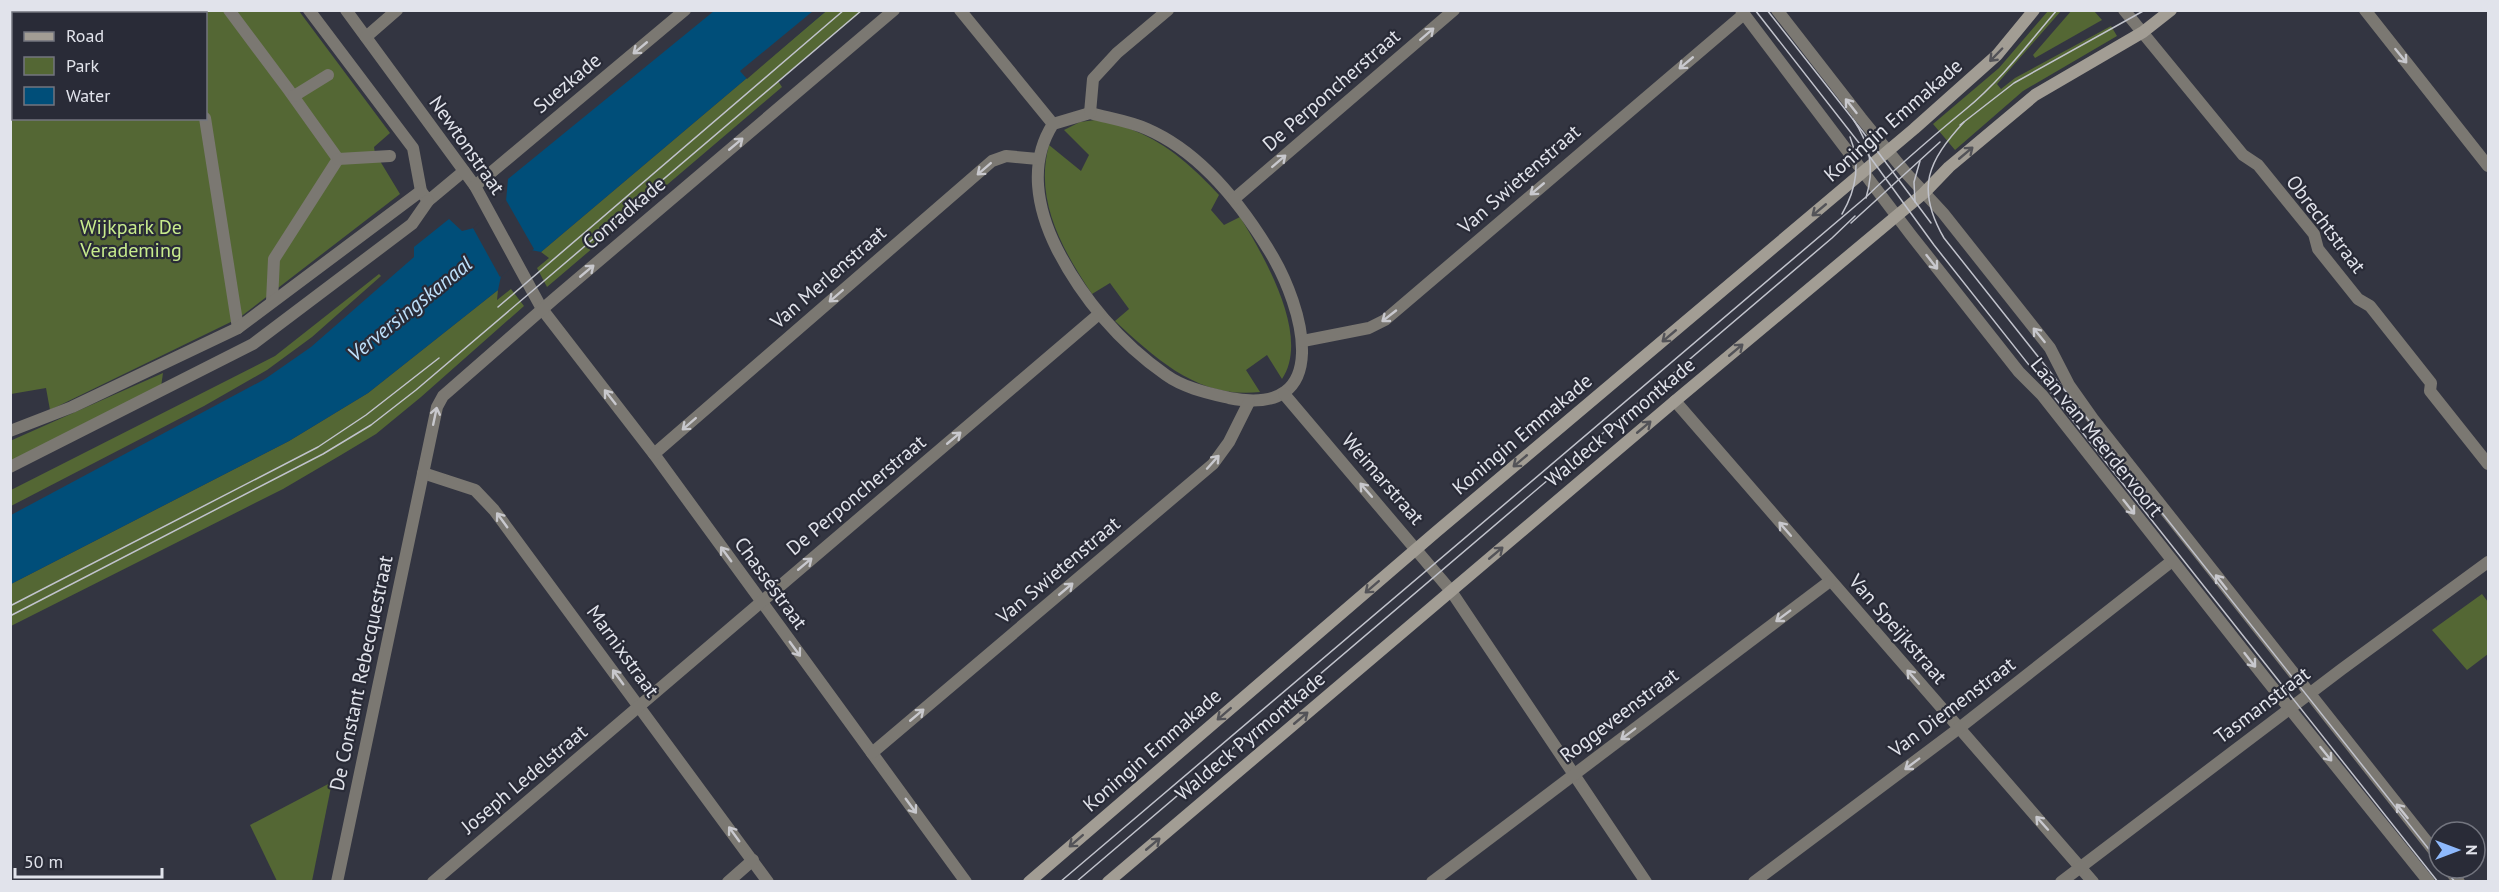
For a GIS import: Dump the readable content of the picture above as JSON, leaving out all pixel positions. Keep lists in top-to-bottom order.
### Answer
{
  "streets": {
    "main road": ["Koningin Emmakade", "Waldeck Pyrmontkade"],
    "street": [
      "Suezkade",
      "De Perponcherstraat",
      "Newtonstraat",
      "Van Swietenstraat",
      "Conradkade",
      "Obrechtstraat",
      "Van Merlenstraat",
      "Laan van Meerdervoort",
      "Weimarstraat",
      "Chasséstraat",
      "Van Speijkstraat",
      "Marnixstraat",
      "De Constant Rebecquestraat",
      "Tasmanstraat",
      "Van Diemenstraat",
      "Roggeveenstraat",
      "Joseph Ledelstraat"
    ]
  },
  "crossings": [
    ["Suezkade", "Newtonstraat"],
    ["De Perponcherstraat", "Chasséstraat"],
    ["De Perponcherstraat", "Marnixstraat"],
    ["De Perponcherstraat", "Joseph Ledelstraat"],
    ["Koningin Emmakade", "Laan van Meerdervoort"],
    ["Koningin Emmakade", "Weimarstraat"],
    ["Newtonstraat", "Conradkade"],
    ["Newtonstraat", "Chasséstraat"],
    ["Van Swietenstraat", "Laan van Meerdervoort"],
    ["Van Swietenstraat", "Chasséstraat"],
    ["Conradkade", "Chasséstraat"],
    ["Conradkade", "Marnixstraat"],
    ["Conradkade", "De Constant Rebecquestraat"],
    ["Obrechtstraat", "Waldeck Pyrmontkade"],
    ["Van Merlenstraat", "Chasséstraat"],
    ["Waldeck Pyrmontkade", "Laan van Meerdervoort"],
    ["Waldeck Pyrmontkade", "Weimarstraat"],
    ["Waldeck Pyrmontkade", "Van Speijkstraat"],
    ["Laan van Meerdervoort", "Tasmanstraat"],
    ["Laan van Meerdervoort", "Van Diemenstraat"],
    ["Weimarstraat", "Roggeveenstraat"],
    ["Van Speijkstraat", "Tasmanstraat"],
    ["Van Speijkstraat", "Van Diemenstraat"],
    ["Van Speijkstraat", "Roggeveenstraat"],
    ["Marnixstraat", "De Constant Rebecquestraat"],
    ["Marnixstraat", "Joseph Ledelstraat"]
  ],
  "one_way": [
    "Suezkade",
    "De Perponcherstraat",
    "Koningin Emmakade",
    "Conradkade",
    "Van Merlenstraat",
    "Waldeck Pyrmontkade",
    "Van Speijkstraat",
    "Marnixstraat",
    "Van Diemenstraat",
    "Roggeveenstraat"
  ],
  "water": ["Verversingskanaal"],
  "parks": ["Wijkpark De Verademing"],
  "legend": ["Road", "Park", "Water"],
  "scale_bar": "50 m",
  "north": "right"
}
